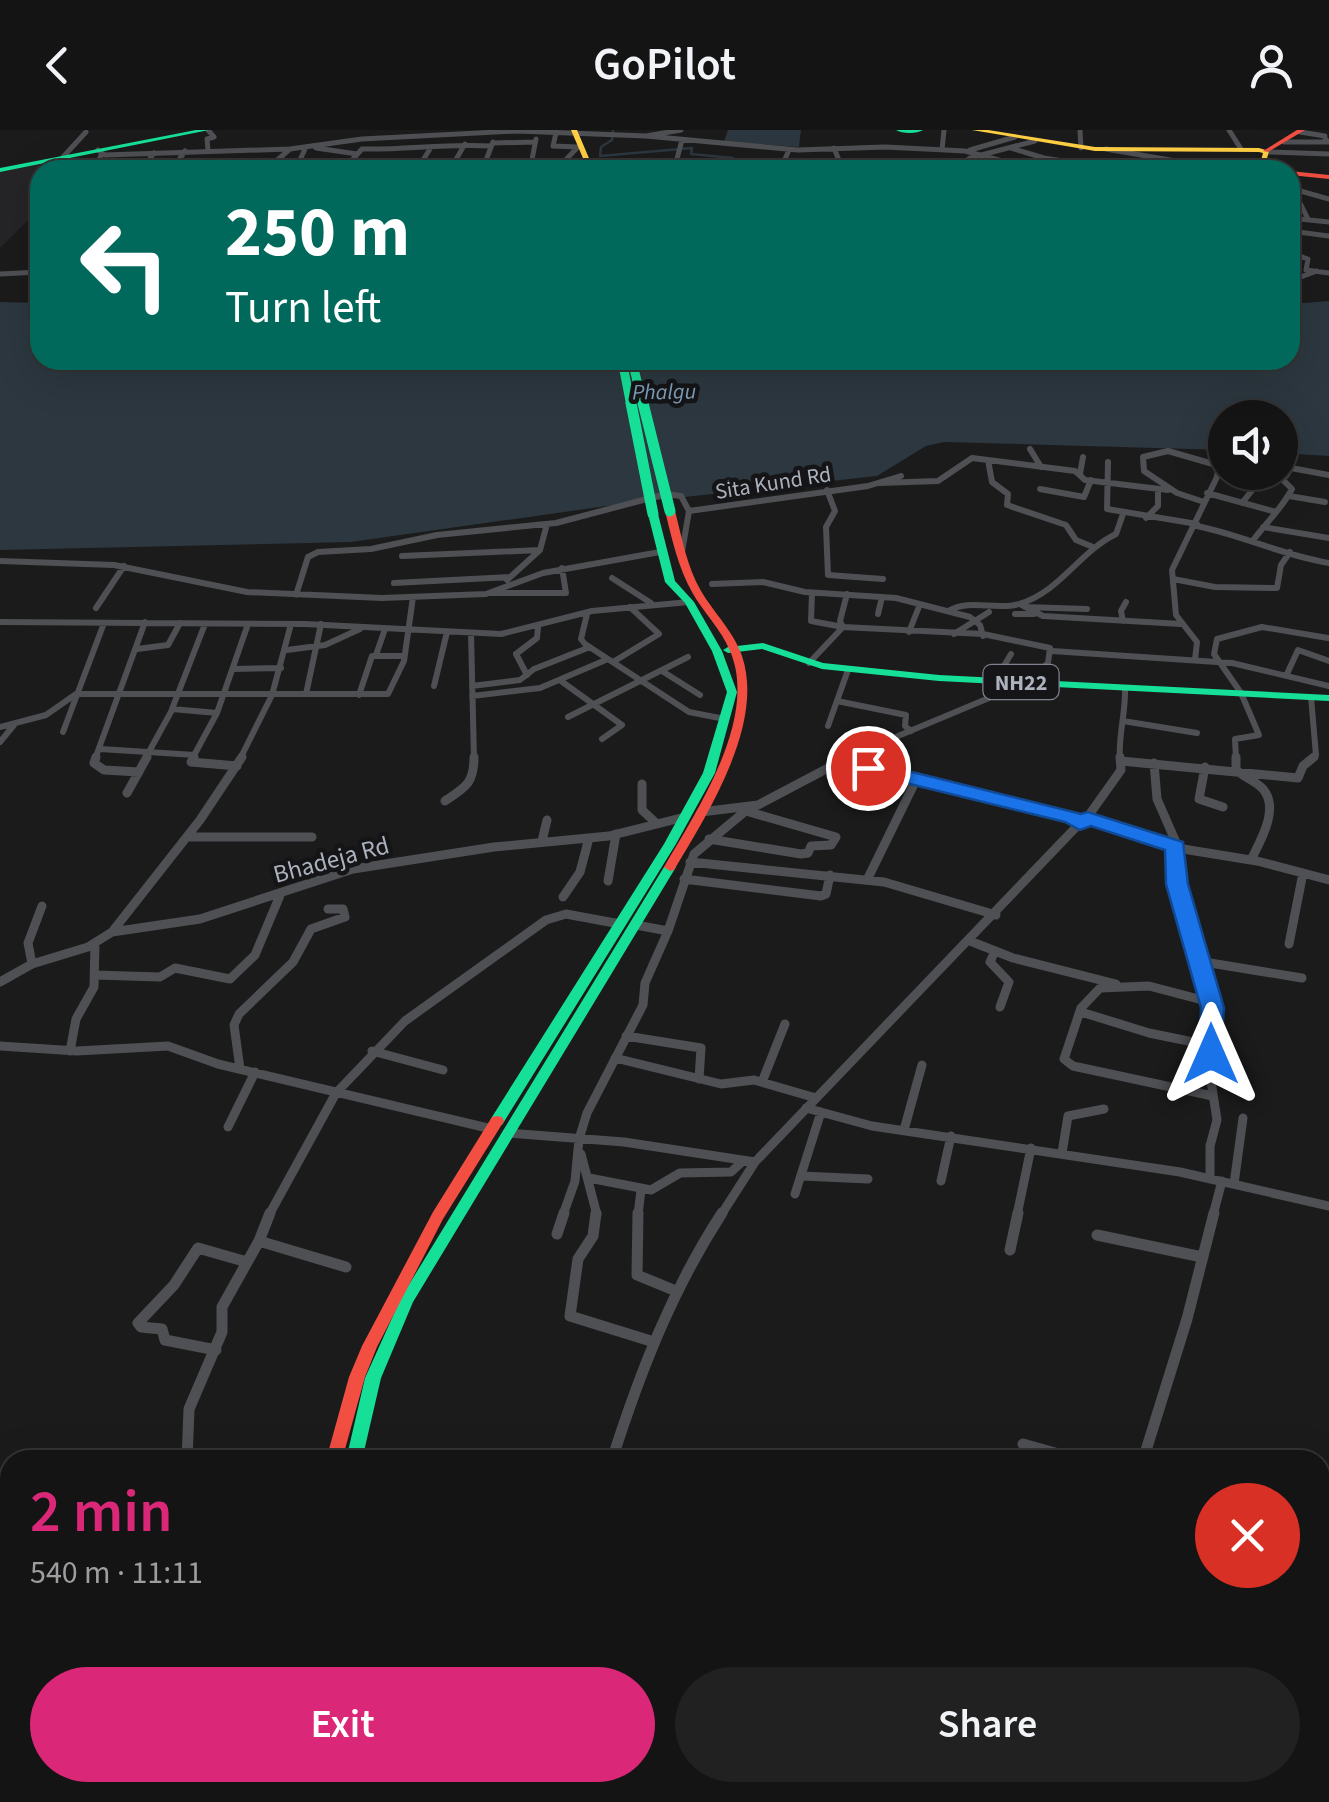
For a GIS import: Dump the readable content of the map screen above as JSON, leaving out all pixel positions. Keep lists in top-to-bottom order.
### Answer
{
  "streets": {
    "main road": ["NH22"],
    "street": ["Sita Kund Rd", "Bhadeja Rd"]
  },
  "water": ["Phalgu"],
  "page": {
    "header": "GoPilot",
    "turn": ["250 m", "Turn left"],
    "heading": ["2 min", "540 m · 11:11"],
    "buttons": ["Exit", "Share"]
  }
}
